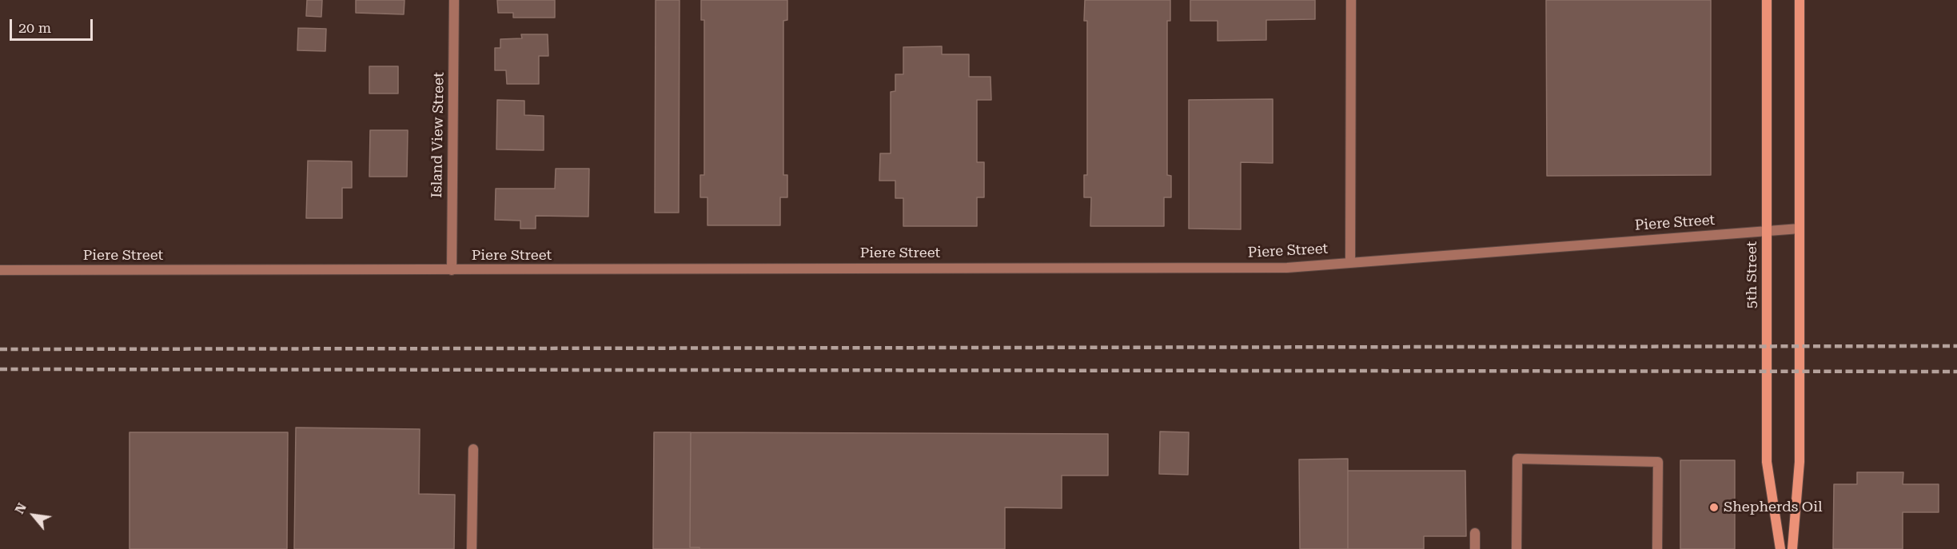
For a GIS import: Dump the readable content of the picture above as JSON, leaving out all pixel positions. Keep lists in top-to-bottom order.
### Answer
{
  "streets": {
    "main road": ["5th Street"],
    "street": ["Island View Street", "Piere Street"]
  },
  "crossings": [
    ["Island View Street", "Piere Street"],
    ["Piere Street", "5th Street"]
  ],
  "places": ["Shepherds Oil"],
  "scale_bar": "20 m",
  "north": "top left"
}
